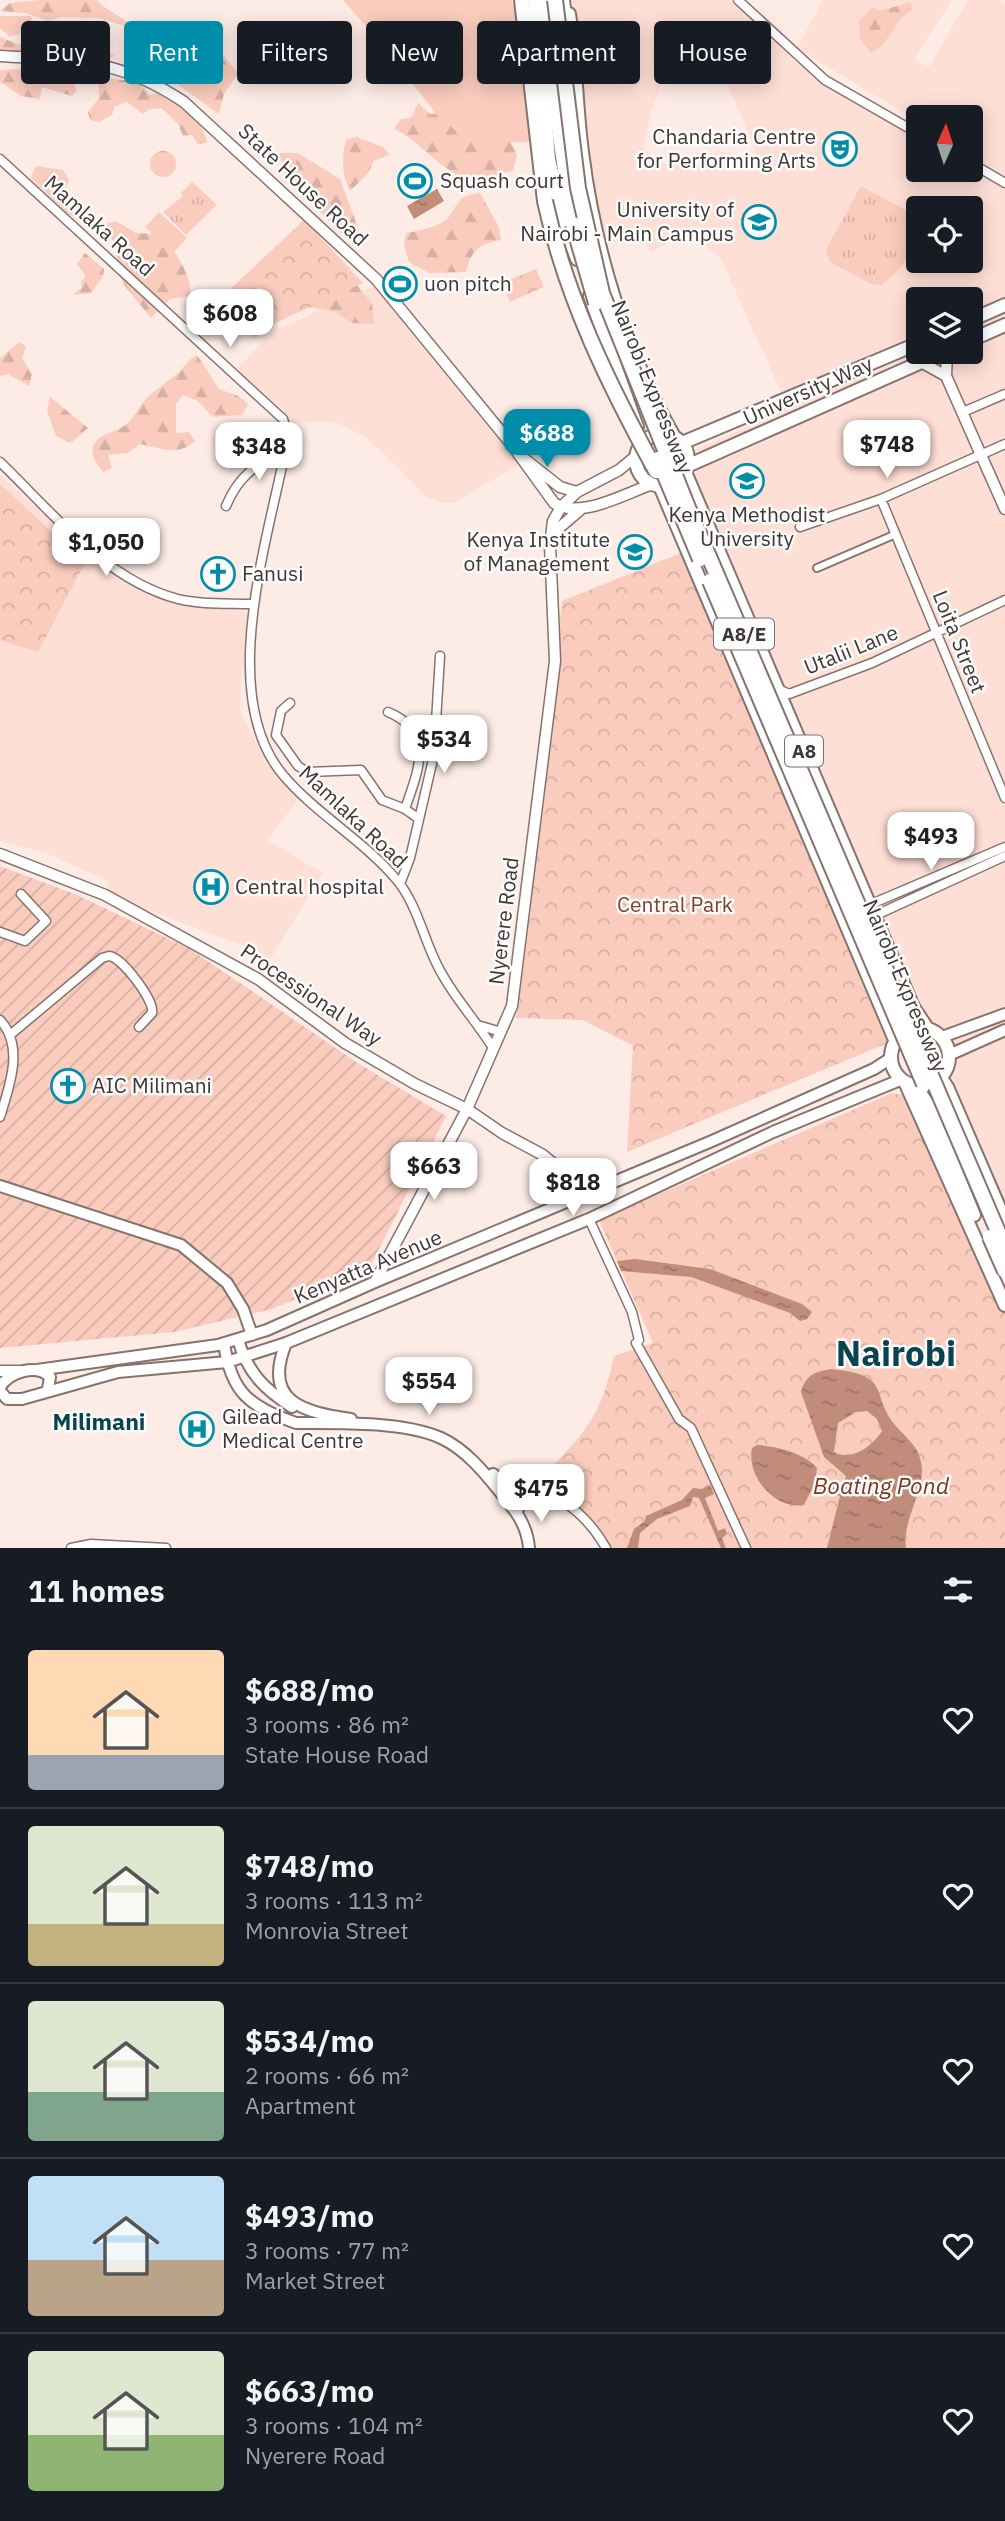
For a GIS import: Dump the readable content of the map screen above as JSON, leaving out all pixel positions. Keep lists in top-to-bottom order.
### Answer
{
  "streets": {
    "highway": [
      "Nairobi Expressway",
      "University Way",
      "A8/E",
      "A8"
    ],
    "main road": ["Kenyatta Avenue"],
    "street": [
      "State House Road",
      "Mamlaka Road",
      "Loita Street",
      "Utalii Lane",
      "Nyerere Road",
      "Processional Way"
    ]
  },
  "crossings": [
    ["State House Road", "Nyerere Road"],
    ["Mamlaka Road", "Nyerere Road"],
    ["University Way", "A8"],
    ["Loita Street", "Utalii Lane"],
    ["Utalii Lane", "A8"],
    ["A8", "Kenyatta Avenue"],
    ["Nyerere Road", "Processional Way"],
    ["Nyerere Road", "Kenyatta Avenue"],
    ["Processional Way", "Kenyatta Avenue"]
  ],
  "districts": ["Nairobi", "Milimani"],
  "water": ["Boating Pond"],
  "parks": ["Central Park"],
  "places": {
    "theatre": ["Chandaria Centre for Performing Arts"],
    "sports": ["Squash court", "uon pitch"],
    "school or university": ["University of Nairobi - Main Campus", "Kenya Methodist University", "Kenya Institute of Management"],
    "church": ["Fanusi", "AIC Milimani"],
    "hospital": ["Central hospital", "Gilead Medical Centre"]
  },
  "north": "top",
  "page": {
    "chip": [
      "Buy",
      "Rent",
      "Filters",
      "New",
      "Apartment",
      "House"
    ],
    "price": [
      "$608",
      "$688",
      "$748",
      "$348",
      "$1,050",
      "$534",
      "$493",
      "$663",
      "$818",
      "$554",
      "$475"
    ],
    "heading": "11 homes",
    "list": [
      {
        "name": "$688/mo",
        "note": "3 rooms · 86 m² · State House Road"
      },
      {
        "name": "$748/mo",
        "note": "3 rooms · 113 m² · Monrovia Street"
      },
      {
        "name": "$534/mo",
        "note": "2 rooms · 66 m² · Apartment"
      },
      {
        "name": "$493/mo",
        "note": "3 rooms · 77 m² · Market Street"
      },
      {
        "name": "$663/mo",
        "note": "3 rooms · 104 m² · Nyerere Road"
      }
    ]
  }
}
